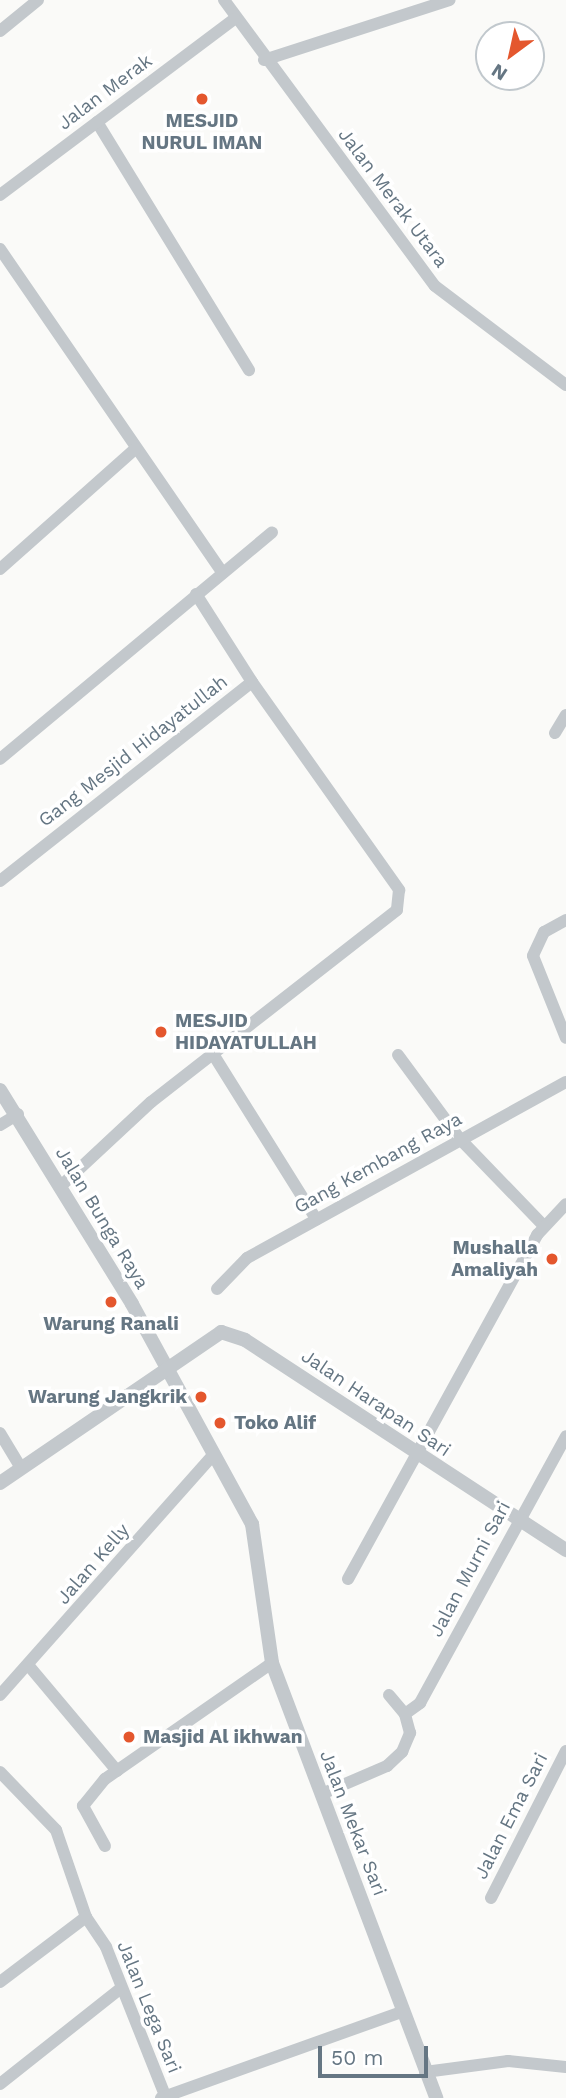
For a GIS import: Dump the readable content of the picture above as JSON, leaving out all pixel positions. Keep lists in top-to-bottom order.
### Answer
{
  "streets": {
    "street": [
      "Jalan Merak",
      "Jalan Merak Utara",
      "Gang Mesjid Hidayatullah",
      "Gang Kembang Raya",
      "Jalan Bunga Raya",
      "Jalan Harapan Sari",
      "Jalan Kelly",
      "Jalan Murni Sari",
      "Jalan Ema Sari",
      "Jalan Mekar Sari",
      "Jalan Lega Sari"
    ]
  },
  "crossings": [
    ["Jalan Merak", "Jalan Merak Utara"],
    ["Gang Mesjid Hidayatullah", "Jalan Bunga Raya"],
    ["Jalan Bunga Raya", "Jalan Harapan Sari"],
    ["Jalan Bunga Raya", "Jalan Mekar Sari"],
    ["Jalan Harapan Sari", "Jalan Murni Sari"],
    ["Jalan Harapan Sari", "Jalan Mekar Sari"],
    ["Jalan Kelly", "Jalan Mekar Sari"]
  ],
  "places": [
    "MESJID NURUL IMAN",
    "MESJID HIDAYATULLAH",
    "Mushalla Amaliyah",
    "Warung Ranali",
    "Warung Jangkrik",
    "Toko Alif",
    "Masjid Al ikhwan"
  ],
  "scale_bar": "50 m",
  "north": "bottom left"
}
